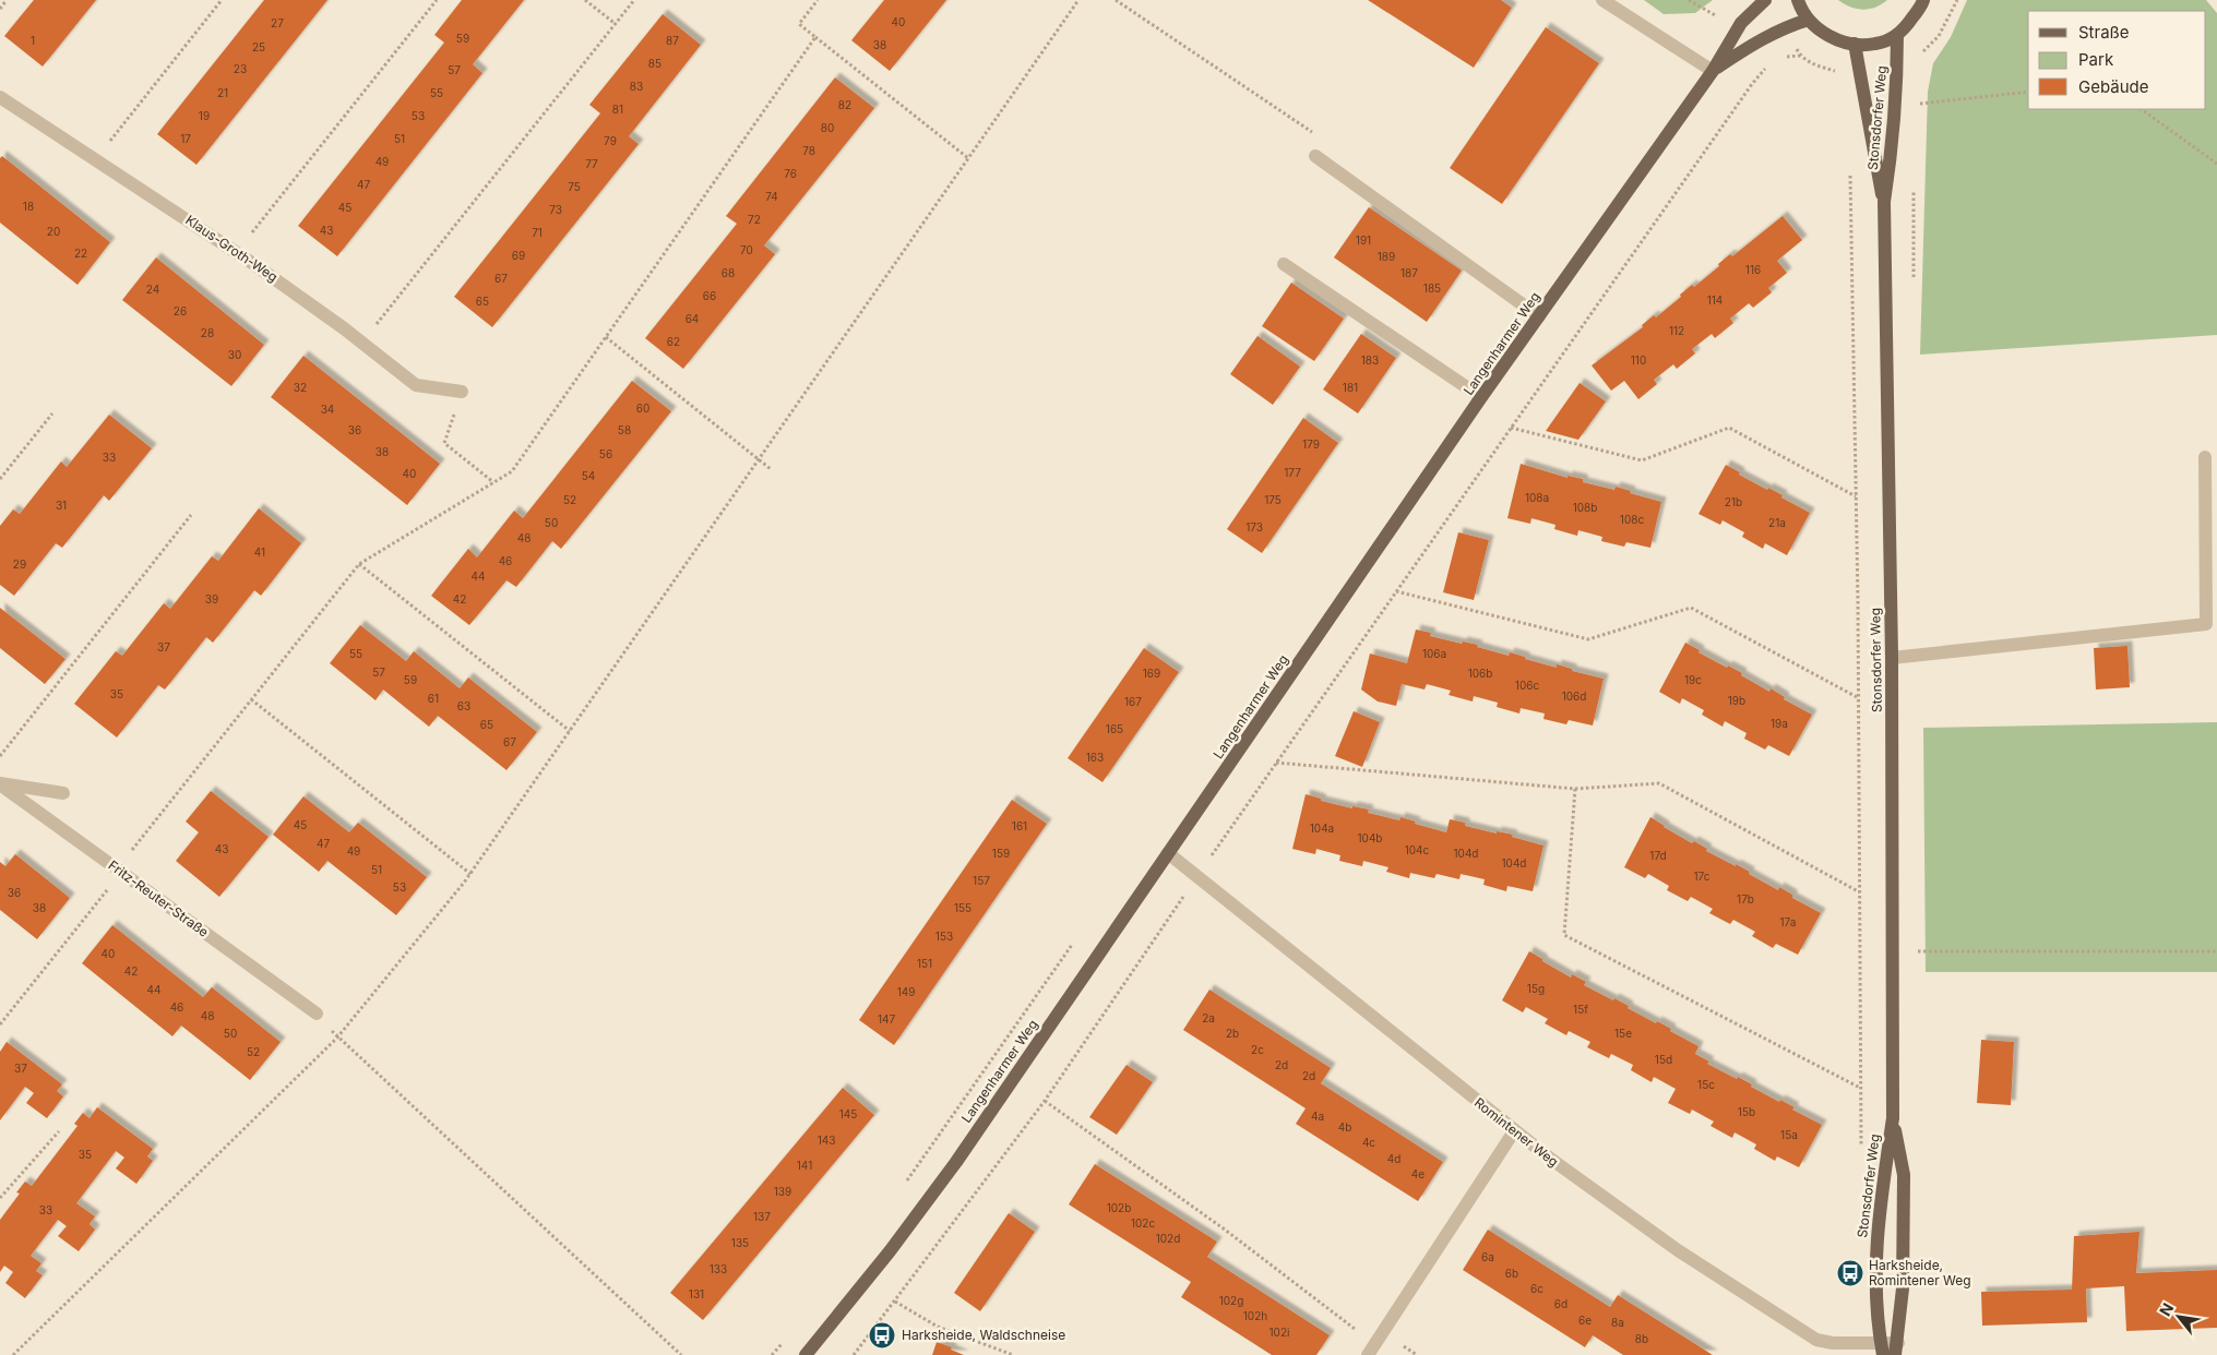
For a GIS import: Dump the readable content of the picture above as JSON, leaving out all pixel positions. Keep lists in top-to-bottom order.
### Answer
{
  "streets": {
    "main road": ["Stonsdorfer Weg", "Langenharmer Weg"],
    "street": ["Klaus-Groth-Weg", "Fritz-Reuter-Straße", "Romintener Weg"]
  },
  "crossings": [
    ["Stonsdorfer Weg", "Romintener Weg"],
    ["Langenharmer Weg", "Romintener Weg"]
  ],
  "places": {
    "bus stop": ["Harksheide, Romintener Weg", "Harksheide, Waldschneise"]
  },
  "house_numbers": [
    "40",
    "27",
    "59",
    "1",
    "87",
    "38",
    "25",
    "85",
    "23",
    "57",
    "83",
    "21",
    "55",
    "82",
    "81",
    "19",
    "53",
    "80",
    "17",
    "51",
    "79",
    "78",
    "49",
    "77",
    "76",
    "47",
    "75",
    "74",
    "18",
    "45",
    "73",
    "72",
    "43",
    "20",
    "71",
    "191",
    "70",
    "22",
    "69",
    "189",
    "116",
    "68",
    "187",
    "67",
    "185",
    "24",
    "66",
    "114",
    "65",
    "26",
    "64",
    "112",
    "28",
    "62",
    "30",
    "183",
    "110",
    "32",
    "181",
    "60",
    "34",
    "36",
    "58",
    "179",
    "38",
    "56",
    "33",
    "177",
    "40",
    "54",
    "108a",
    "52",
    "175",
    "21b",
    "31",
    "108b",
    "108c",
    "50",
    "21a",
    "173",
    "48",
    "41",
    "46",
    "29",
    "44",
    "39",
    "42",
    "37",
    "55",
    "106a",
    "57",
    "169",
    "106b",
    "59",
    "19c",
    "106c",
    "35",
    "106d",
    "61",
    "19b",
    "167",
    "63",
    "19a",
    "65",
    "165",
    "67",
    "163",
    "45",
    "161",
    "104a",
    "104b",
    "47",
    "43",
    "104c",
    "49",
    "159",
    "104d",
    "17d",
    "104d",
    "51",
    "17c",
    "157",
    "53",
    "36",
    "17b",
    "38",
    "155",
    "17a",
    "153",
    "40",
    "151",
    "42",
    "15g",
    "44",
    "149",
    "46",
    "15f",
    "48",
    "2a",
    "147",
    "50",
    "2b",
    "15e",
    "2c",
    "52",
    "15d",
    "2d",
    "37",
    "2d",
    "15c",
    "15b",
    "145",
    "4a",
    "4b",
    "15a",
    "143",
    "4c",
    "35",
    "4d",
    "141",
    "4e",
    "139",
    "102b",
    "33",
    "137",
    "102c",
    "102d",
    "135",
    "6a",
    "133",
    "6b",
    "6c",
    "131",
    "102g",
    "6d",
    "102h",
    "6e",
    "8a",
    "102i",
    "8b"
  ],
  "legend": ["Straße", "Park", "Gebäude"],
  "north": "top left"
}
